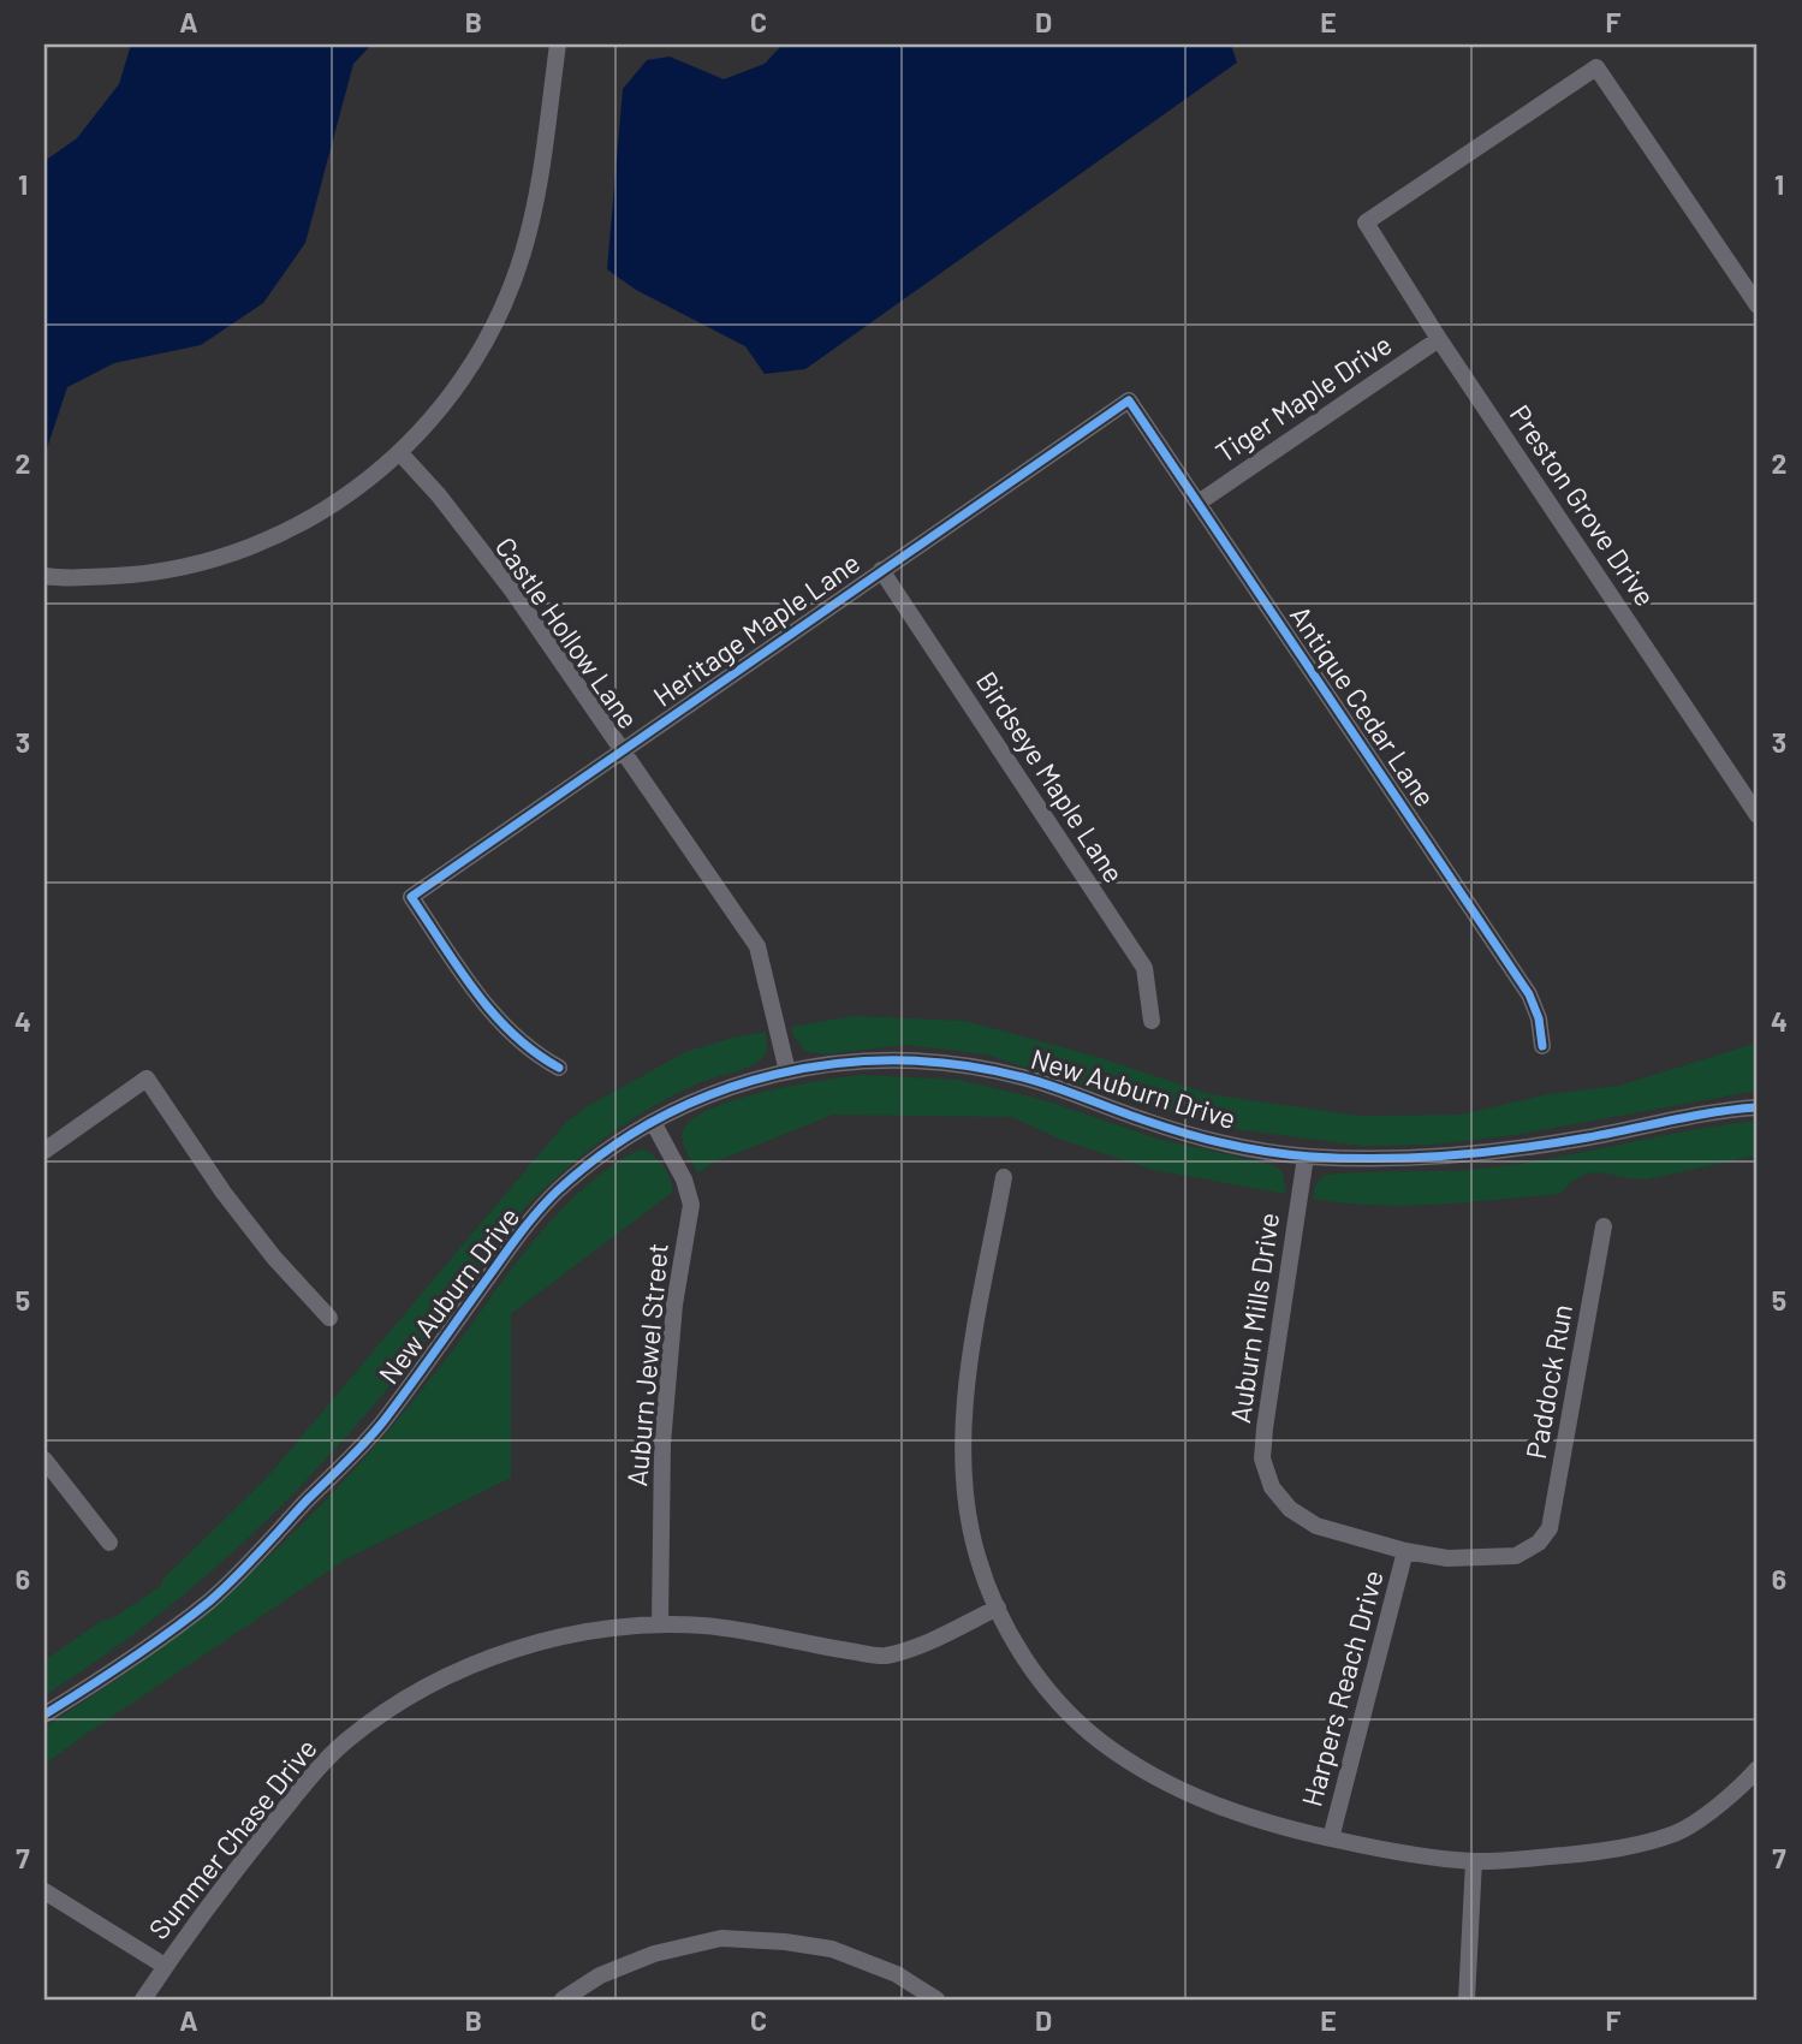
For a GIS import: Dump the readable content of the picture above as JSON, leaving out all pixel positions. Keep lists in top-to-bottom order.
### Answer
{
  "streets": {
    "street": [
      "Tiger Maple Drive",
      "Preston Grove Drive",
      "Heritage Maple Lane",
      "Castle Hollow Lane",
      "Antique Cedar Lane",
      "Birdseye Maple Lane",
      "New Auburn Drive",
      "Auburn Mills Drive",
      "Auburn Jewel Street",
      "Paddock Run",
      "Harpers Reach Drive",
      "Summer Chase Drive"
    ]
  },
  "crossings": [
    ["Tiger Maple Drive", "Preston Grove Drive"],
    ["Tiger Maple Drive", "Antique Cedar Lane"],
    ["Heritage Maple Lane", "Castle Hollow Lane"],
    ["Heritage Maple Lane", "Antique Cedar Lane"],
    ["Heritage Maple Lane", "Birdseye Maple Lane"],
    ["Castle Hollow Lane", "New Auburn Drive"],
    ["New Auburn Drive", "Auburn Mills Drive"],
    ["New Auburn Drive", "Auburn Jewel Street"],
    ["Auburn Mills Drive", "Paddock Run"],
    ["Auburn Mills Drive", "Harpers Reach Drive"],
    ["Auburn Jewel Street", "Summer Chase Drive"],
    ["Paddock Run", "Harpers Reach Drive"]
  ],
  "grid": {
    "columns": [
      "A",
      "B",
      "C",
      "D",
      "E",
      "F"
    ],
    "rows": [
      "1",
      "2",
      "3",
      "4",
      "5",
      "6",
      "7"
    ]
  }
}
